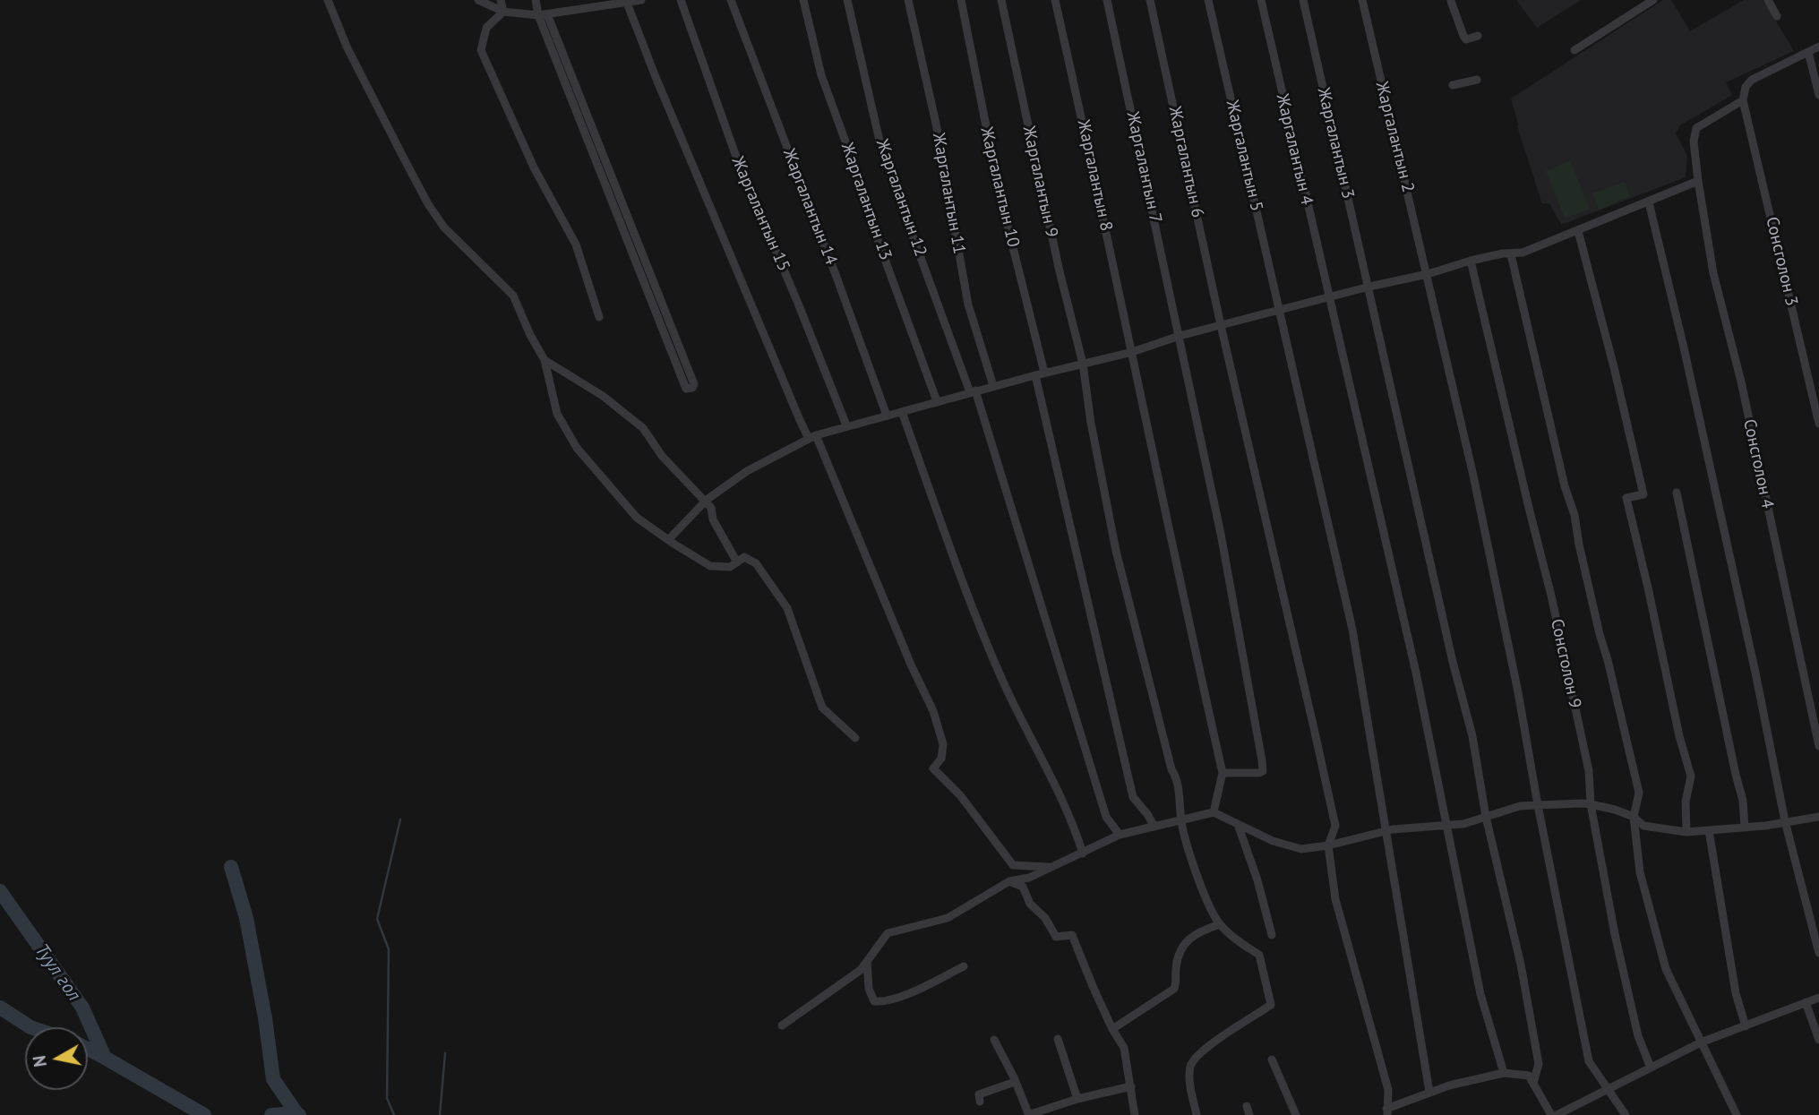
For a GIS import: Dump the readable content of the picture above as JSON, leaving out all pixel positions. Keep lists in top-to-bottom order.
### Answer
{
  "streets": {
    "street": [
      "Жаргалантын 2",
      "Жаргалантын 3",
      "Жаргалантын 4",
      "Жаргалантын 5",
      "Жаргалантын 6",
      "Жаргалантын 7",
      "Жаргалантын 8",
      "Жаргалантын 9",
      "Жаргалантын 10",
      "Жаргалантын 11",
      "Жаргалантын 12",
      "Жаргалантын 13",
      "Жаргалантын 14",
      "Жаргалантын 15",
      "Сонсголон 3",
      "Сонсголон 4",
      "Сонсголон 9"
    ]
  },
  "crossings": [
    ["Жаргалантын 7", "Жаргалантын 8"],
    ["Сонсголон 3", "Сонсголон 4"]
  ],
  "water": ["Туул гол"],
  "north": "left"
}
